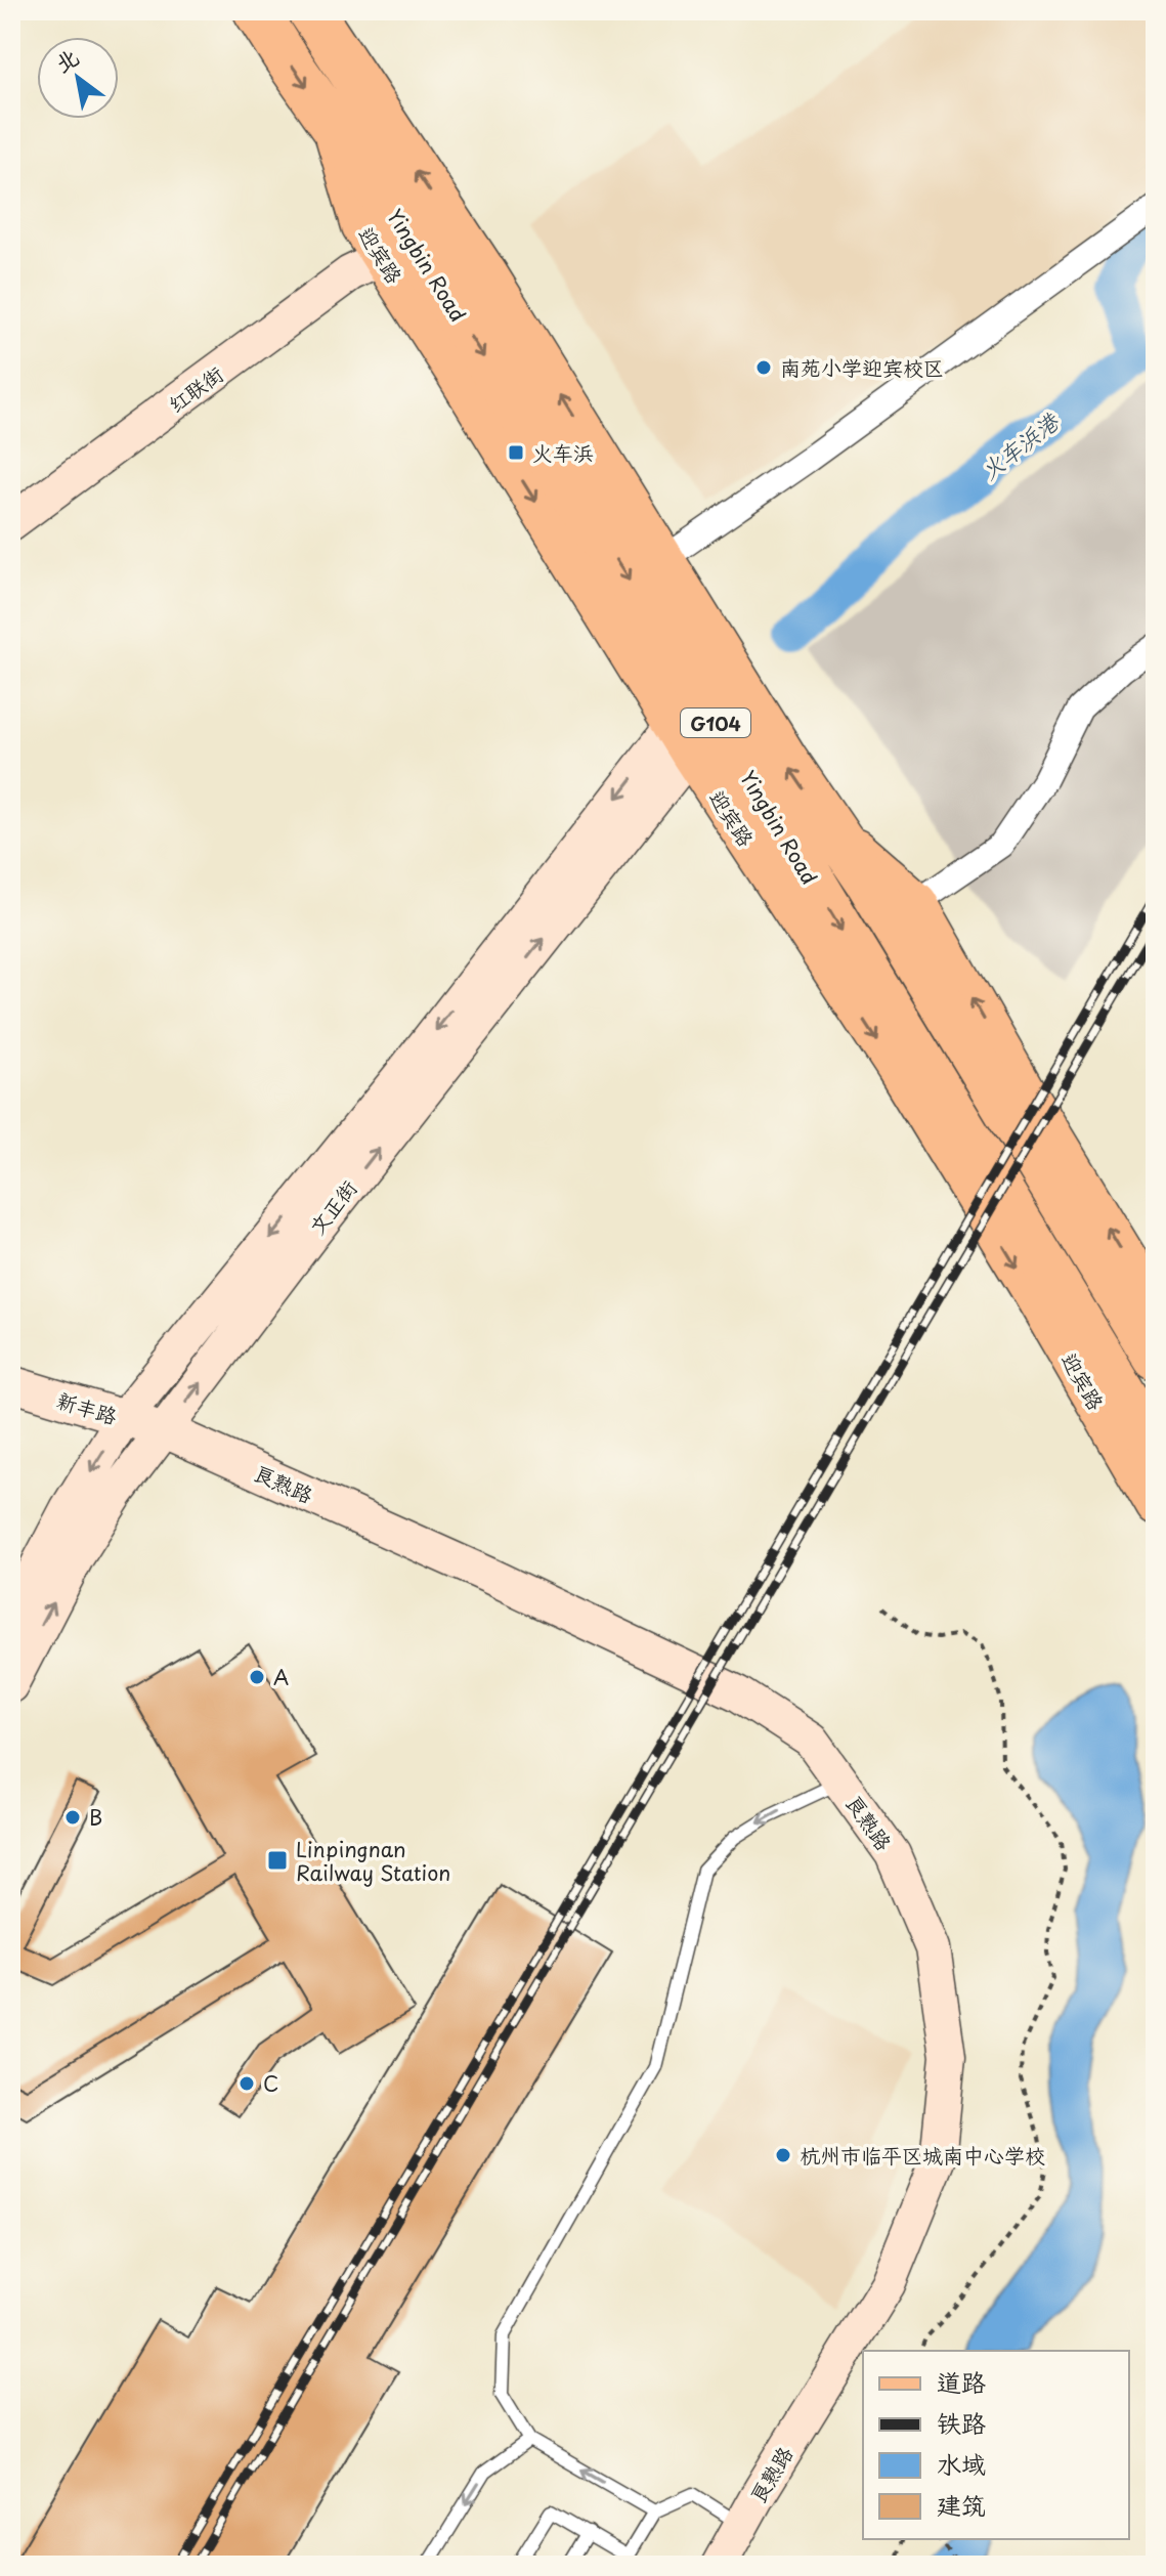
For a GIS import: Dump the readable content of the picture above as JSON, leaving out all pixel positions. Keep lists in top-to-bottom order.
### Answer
{
  "streets": {
    "highway": ["Yingbin Road", "G104"],
    "main road": [
      "迎宾路",
      "红联街",
      "文正街",
      "新丰路",
      "良熟路"
    ]
  },
  "crossings": [
    ["迎宾路", "Yingbin Road"],
    ["迎宾路", "红联街"],
    ["迎宾路", "文正街"],
    ["文正街", "新丰路"],
    ["文正街", "良熟路"],
    ["新丰路", "良熟路"]
  ],
  "water": ["火车浜港"],
  "places": {
    "other": [
      "南苑小学迎宾校区",
      "A",
      "B",
      "C",
      "杭州市临平区城南中心学校"
    ],
    "transit": ["火车浜", "Linpingnan Railway Station"]
  },
  "legend": [
    "道路",
    "铁路",
    "水域",
    "建筑"
  ],
  "north": "top left"
}
